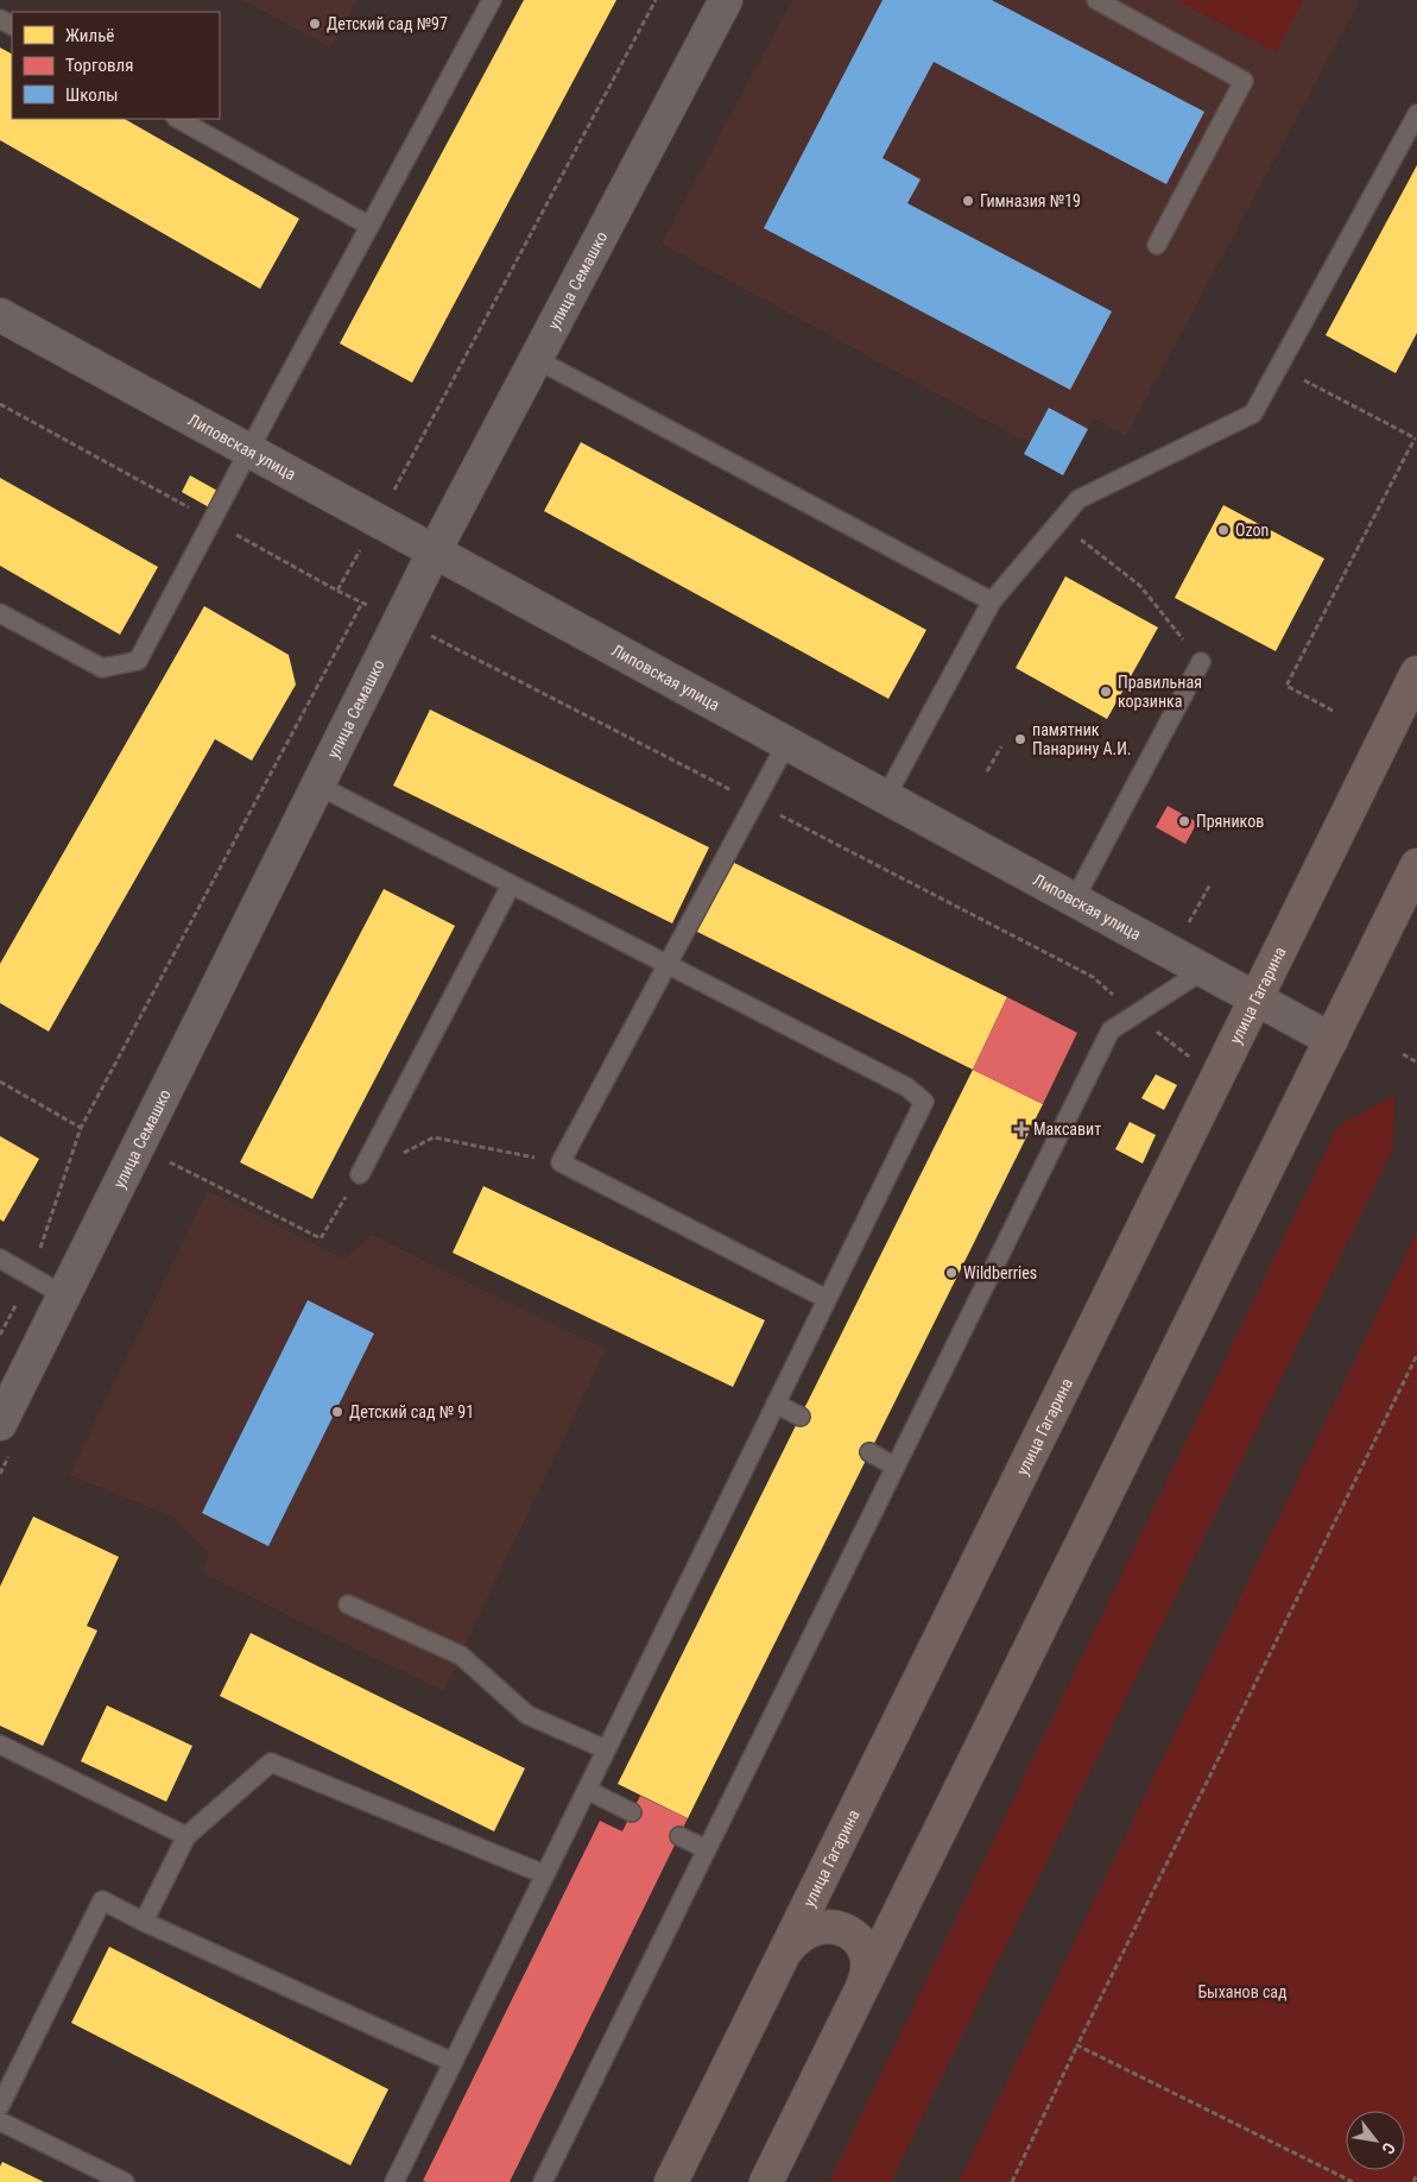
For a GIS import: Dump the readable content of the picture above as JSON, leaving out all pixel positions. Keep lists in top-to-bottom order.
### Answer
{
  "streets": {
    "main road": ["улица Гагарина"],
    "street": ["улица Семашко", "Липовская улица"]
  },
  "crossings": [
    ["улица Семашко", "Липовская улица"],
    ["Липовская улица", "улица Гагарина"]
  ],
  "parks": ["Быханов сад"],
  "places": {
    "other": [
      "Детский сад №97",
      "Гимназия №19",
      "Ozon",
      "Правильная корзинка",
      "памятник Панарину А.И.",
      "Пряников",
      "Wildberries",
      "Детский сад № 91"
    ],
    "health": ["Максавит"]
  },
  "legend": ["Жильё", "Торговля", "Школы"],
  "north": "bottom right"
}
